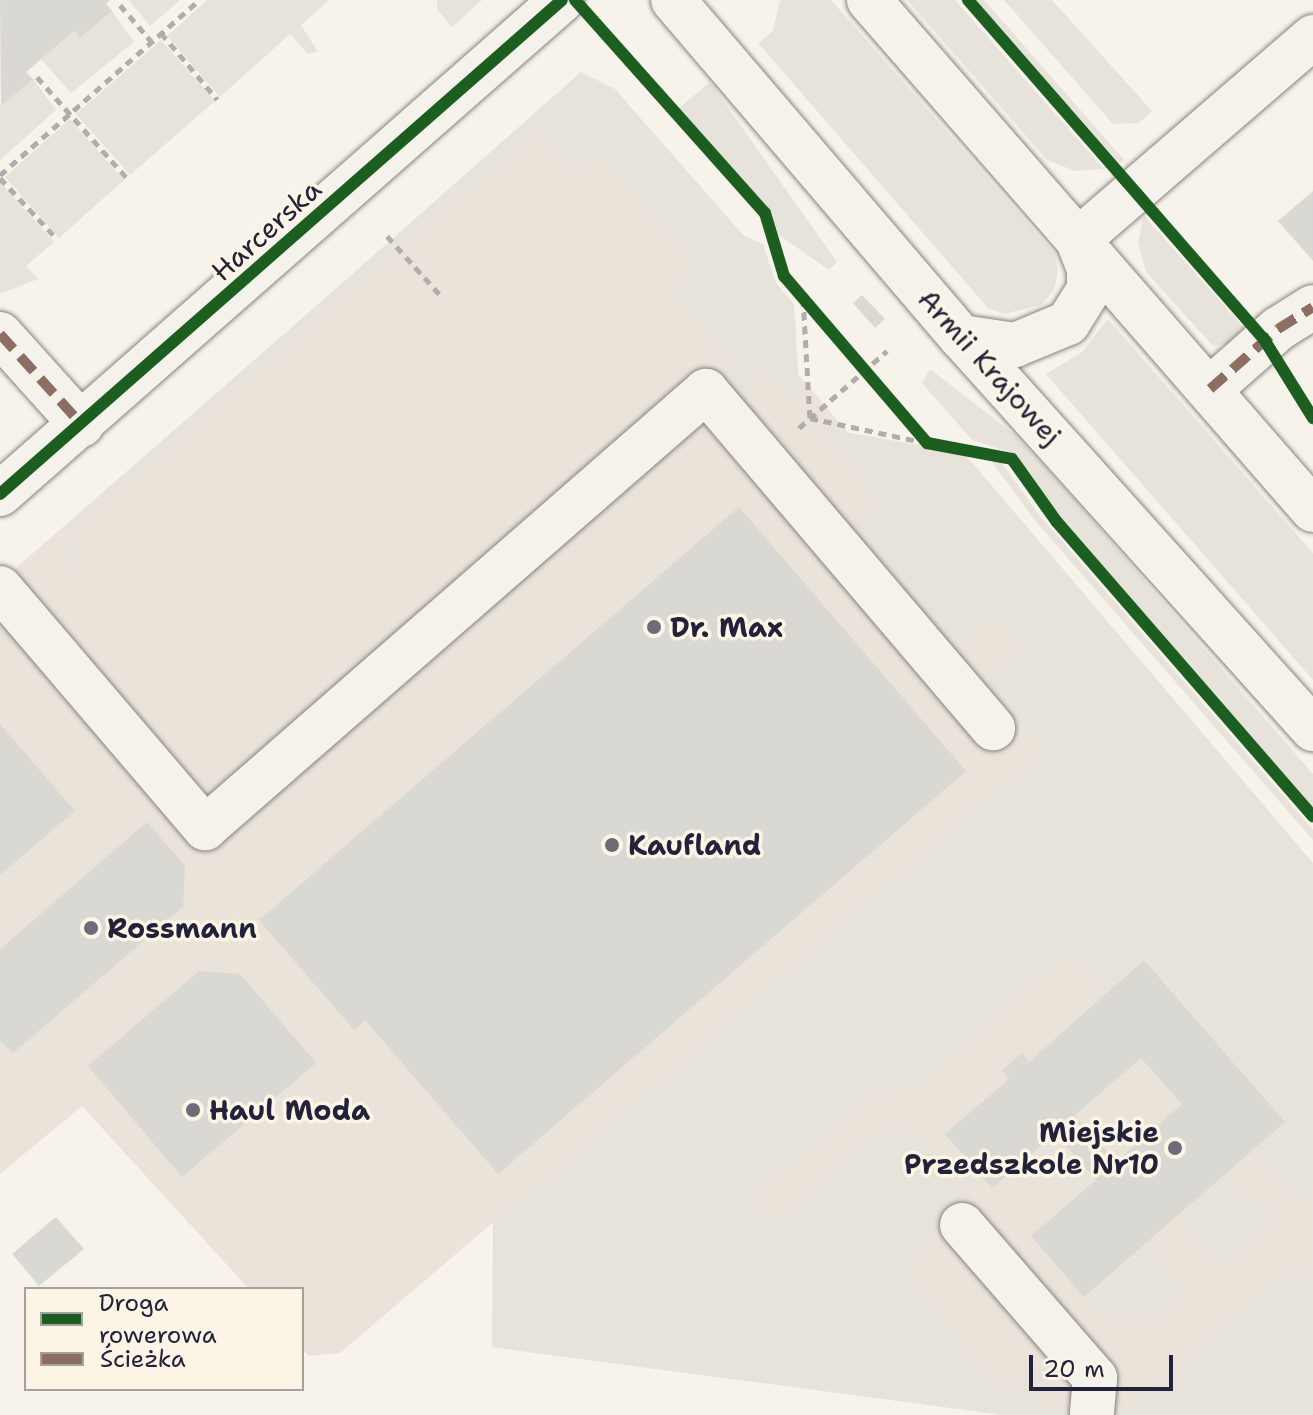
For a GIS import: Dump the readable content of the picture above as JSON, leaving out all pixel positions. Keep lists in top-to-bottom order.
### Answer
{
  "streets": {
    "main road": ["Harcerska", "Armii Krajowej"]
  },
  "places": [
    "Dr. Max",
    "Kaufland",
    "Rossmann",
    "Haul Moda",
    "Miejskie Przedszkole Nr10"
  ],
  "legend": ["Droga rowerowa", "Ścieżka"],
  "scale_bar": "20 m"
}
